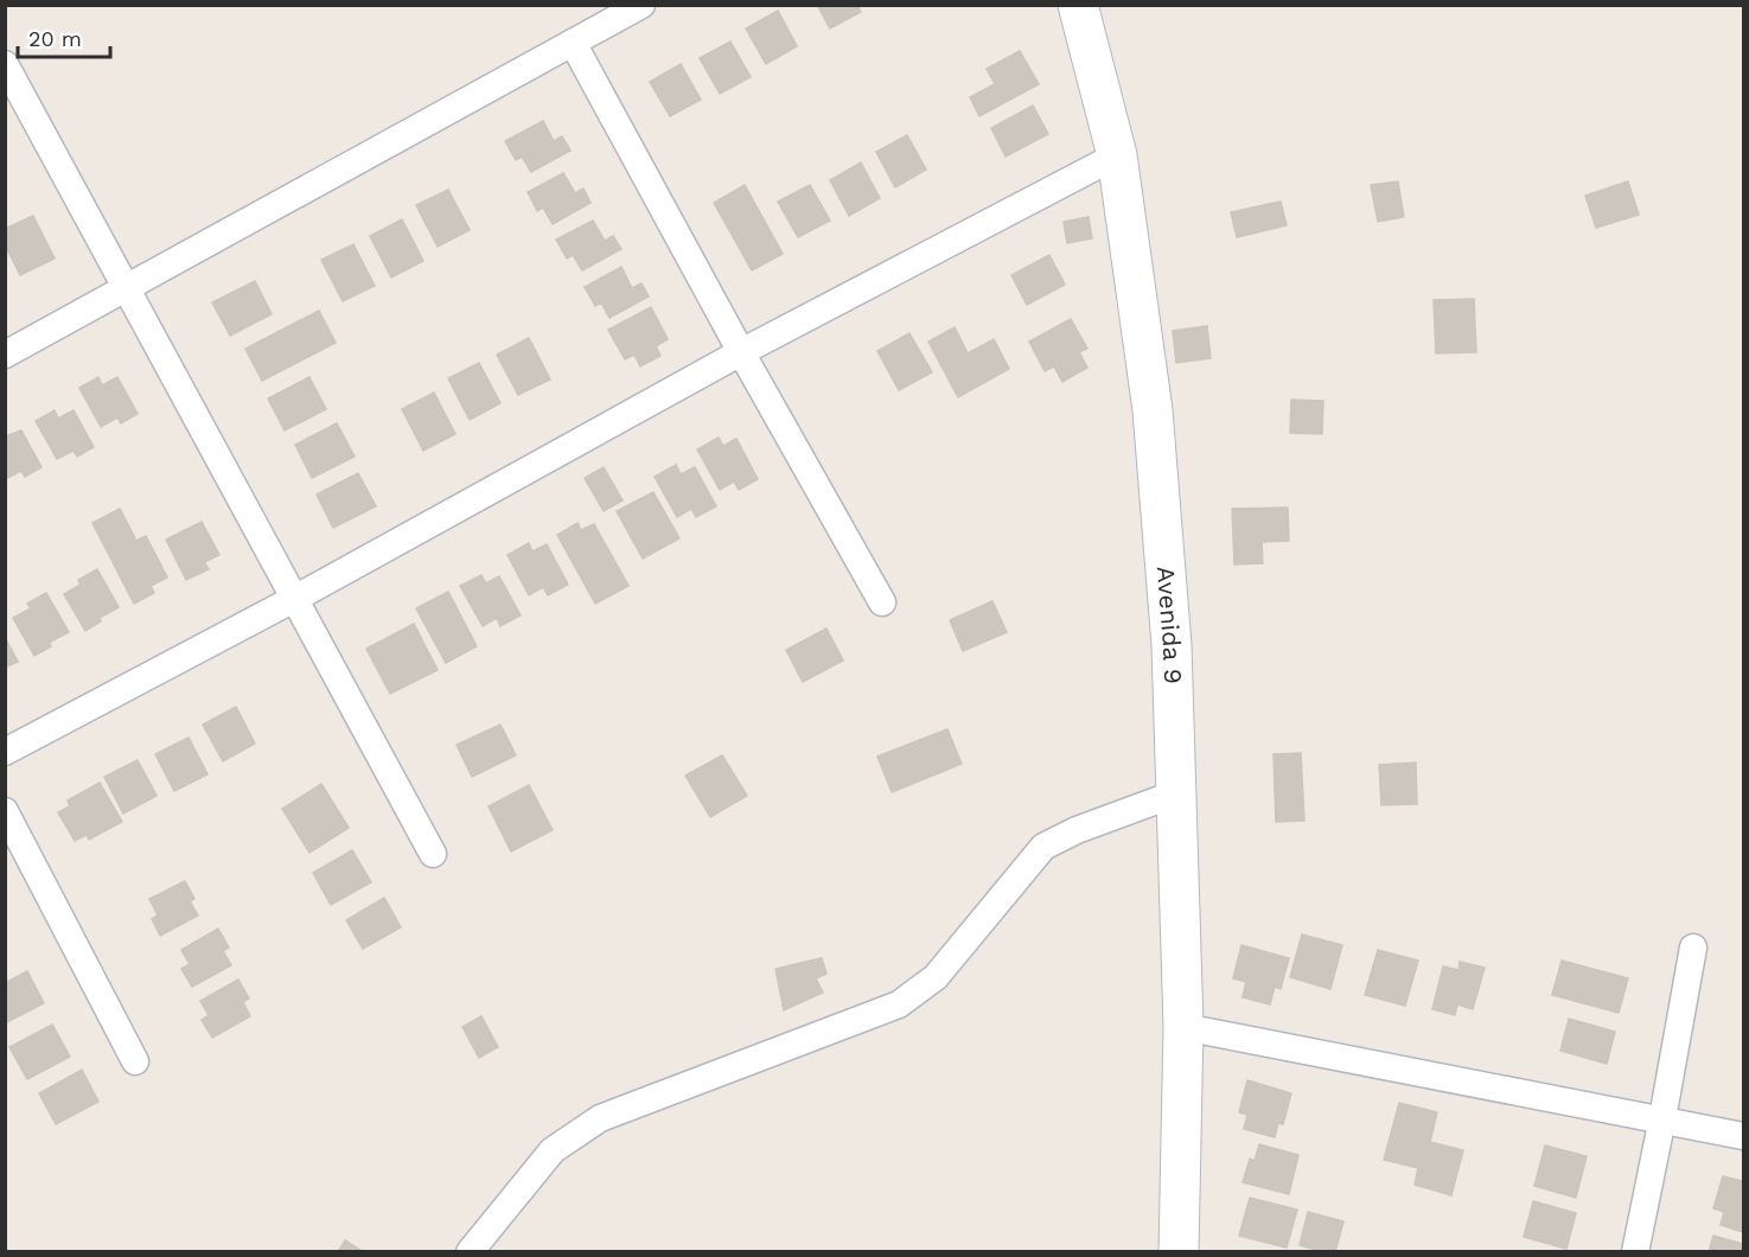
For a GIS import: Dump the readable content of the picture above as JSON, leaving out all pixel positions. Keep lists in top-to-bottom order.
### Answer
{
  "streets": {
    "main road": ["Avenida 9"]
  },
  "scale_bar": "20 m"
}
